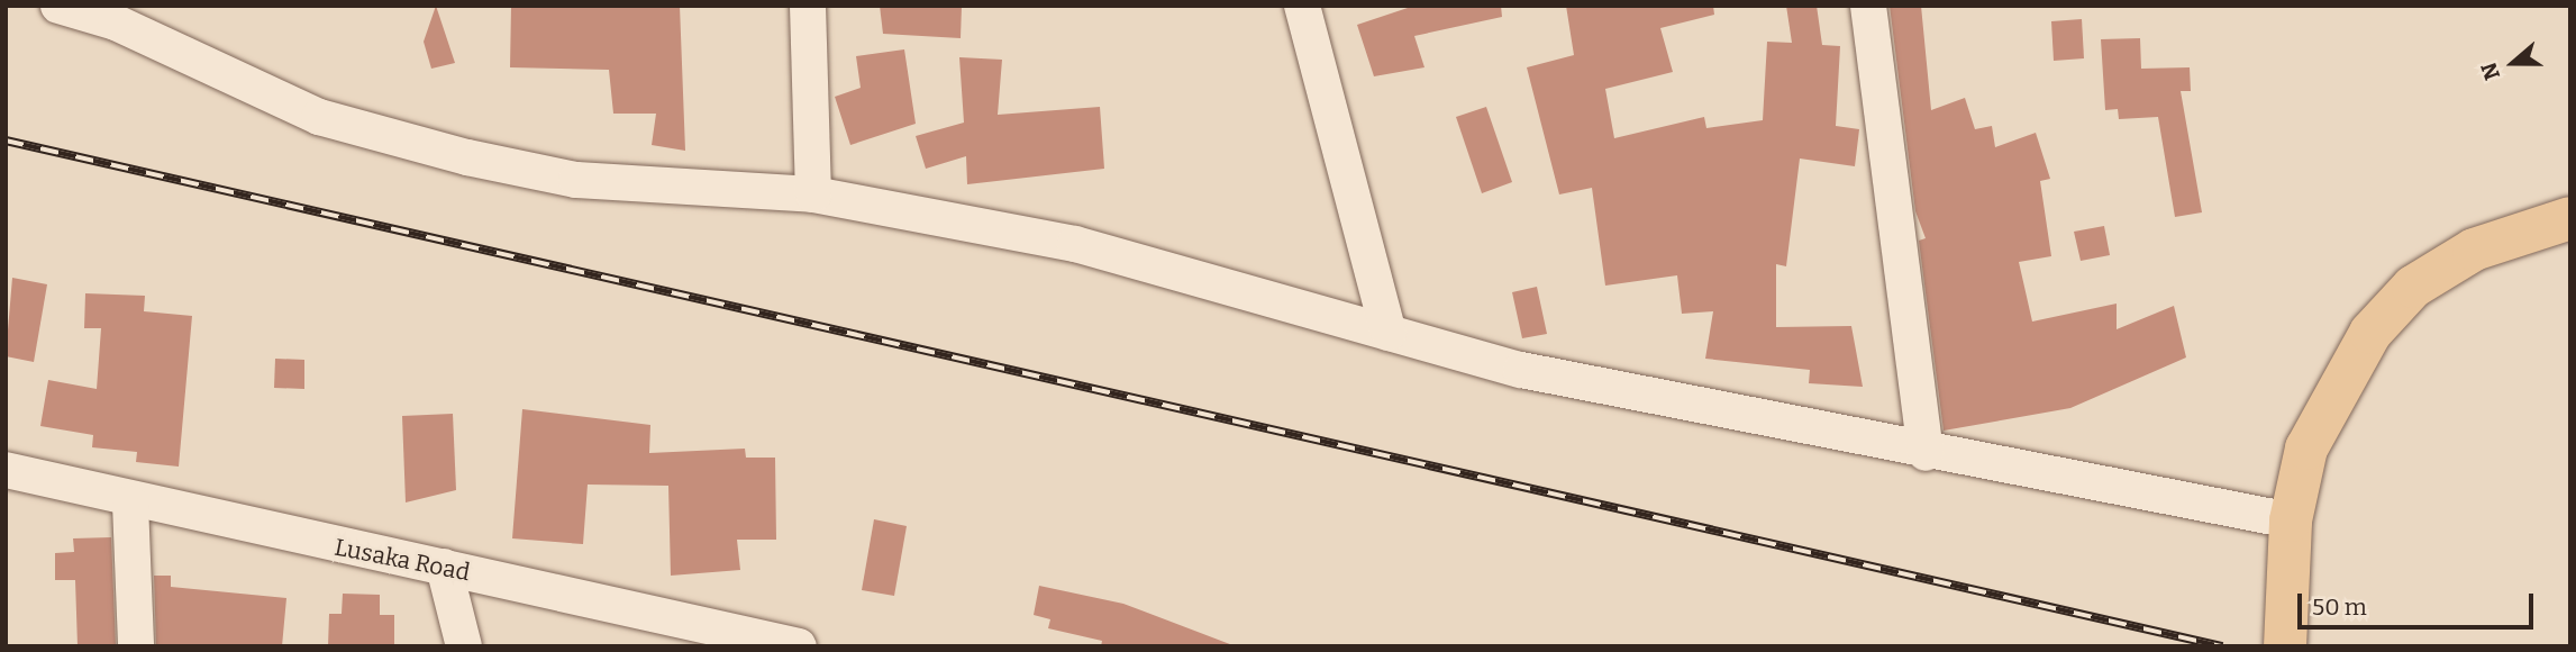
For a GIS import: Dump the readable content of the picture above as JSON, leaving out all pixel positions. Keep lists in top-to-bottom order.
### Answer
{
  "streets": {
    "street": ["Lusaka Road"]
  },
  "scale_bar": "50 m",
  "north": "left"
}
